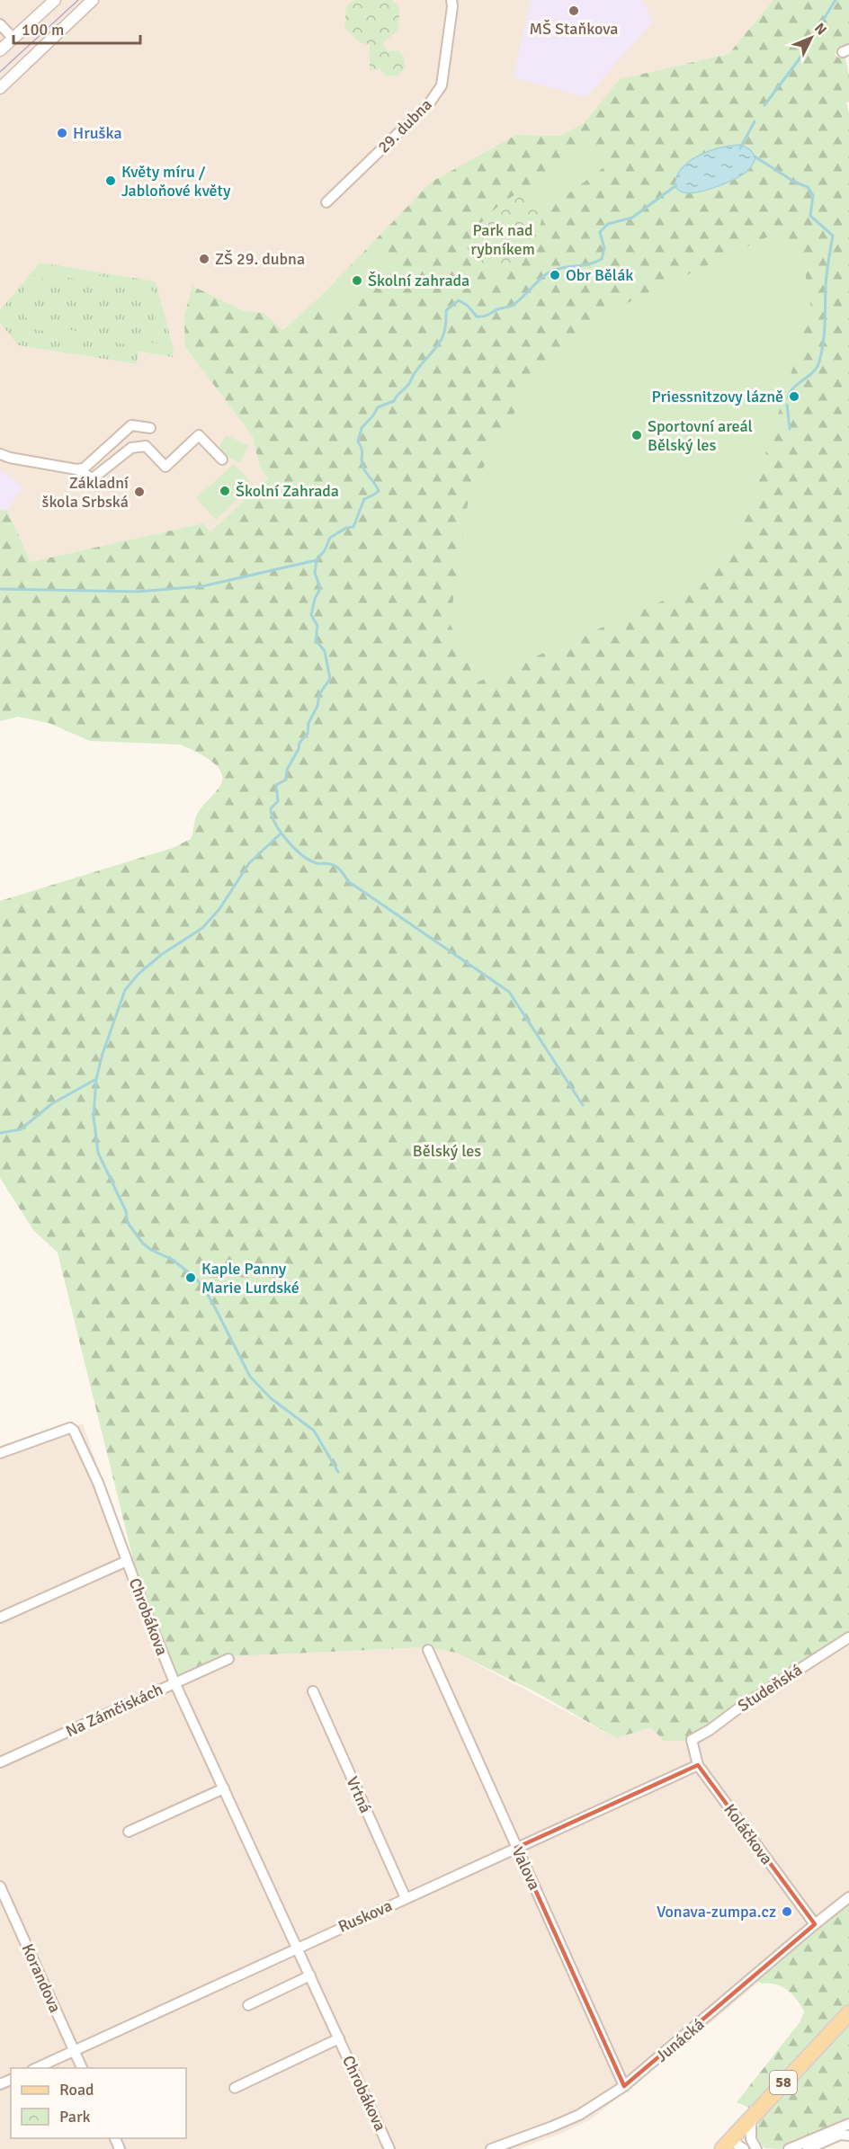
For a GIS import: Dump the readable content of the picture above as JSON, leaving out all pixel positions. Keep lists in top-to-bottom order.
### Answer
{
  "streets": {
    "main road": ["58"],
    "street": [
      "29. dubna",
      "Chrobákova",
      "Studeňská",
      "Na Zámčiskách",
      "Vrtná",
      "Koláčkova",
      "Valova",
      "Ruskova",
      "Korandova",
      "Junácká"
    ]
  },
  "crossings": [
    ["Chrobákova", "Na Zámčiskách"],
    ["Chrobákova", "Ruskova"],
    ["Studeňská", "Koláčkova"],
    ["Vrtná", "Ruskova"],
    ["Koláčkova", "Ruskova"],
    ["Koláčkova", "Junácká"],
    ["Valova", "Ruskova"],
    ["Valova", "Junácká"],
    ["Ruskova", "Korandova"]
  ],
  "parks": ["Park nad rybníkem", "Bělský les"],
  "places": [
    "MŠ Staňkova",
    "Hruška",
    "Květy míru / Jabloňové květy",
    "ZŠ 29. dubna",
    "Obr Bělák",
    "Školní zahrada",
    "Priessnitzovy lázně",
    "Sportovní areál Bělský les",
    "Školní Zahrada",
    "Základní škola Srbská",
    "Kaple Panny Marie Lurdské",
    "Vonava-zumpa.cz"
  ],
  "legend": ["Road", "Park"],
  "scale_bar": "100 m",
  "north": "top right"
}
